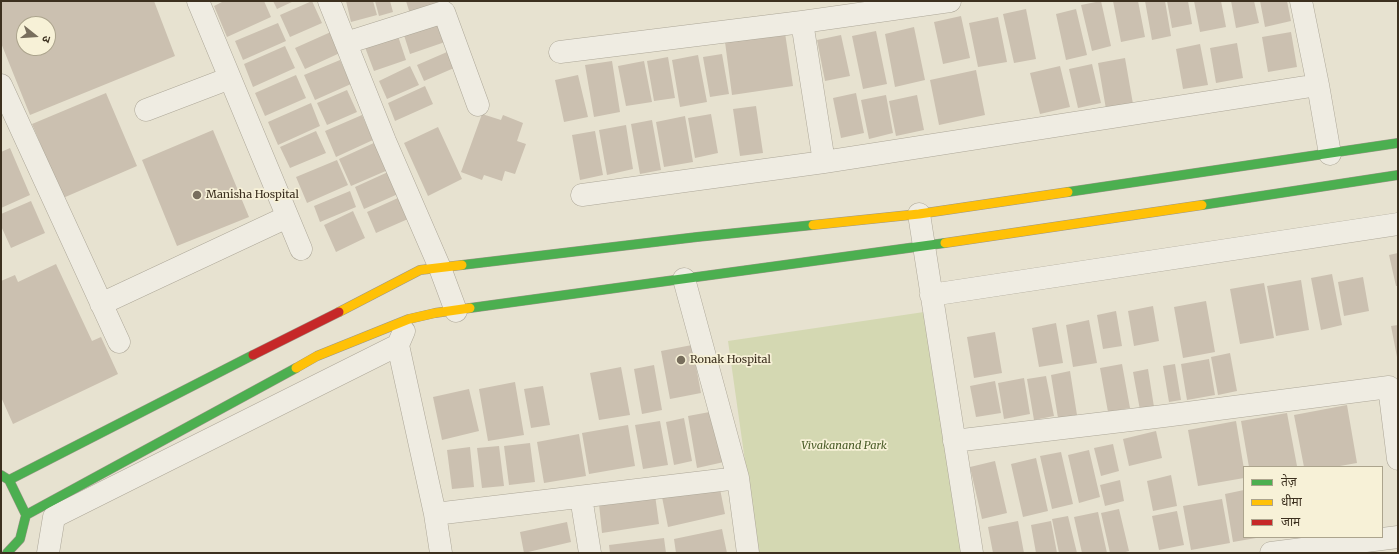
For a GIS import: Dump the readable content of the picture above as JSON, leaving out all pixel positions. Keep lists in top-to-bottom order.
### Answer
{
  "parks": ["Vivakanand Park"],
  "places": ["Manisha Hospital", "Ronak Hospital"],
  "legend": ["तेज़", "धीमा", "जाम"],
  "north": "right"
}
